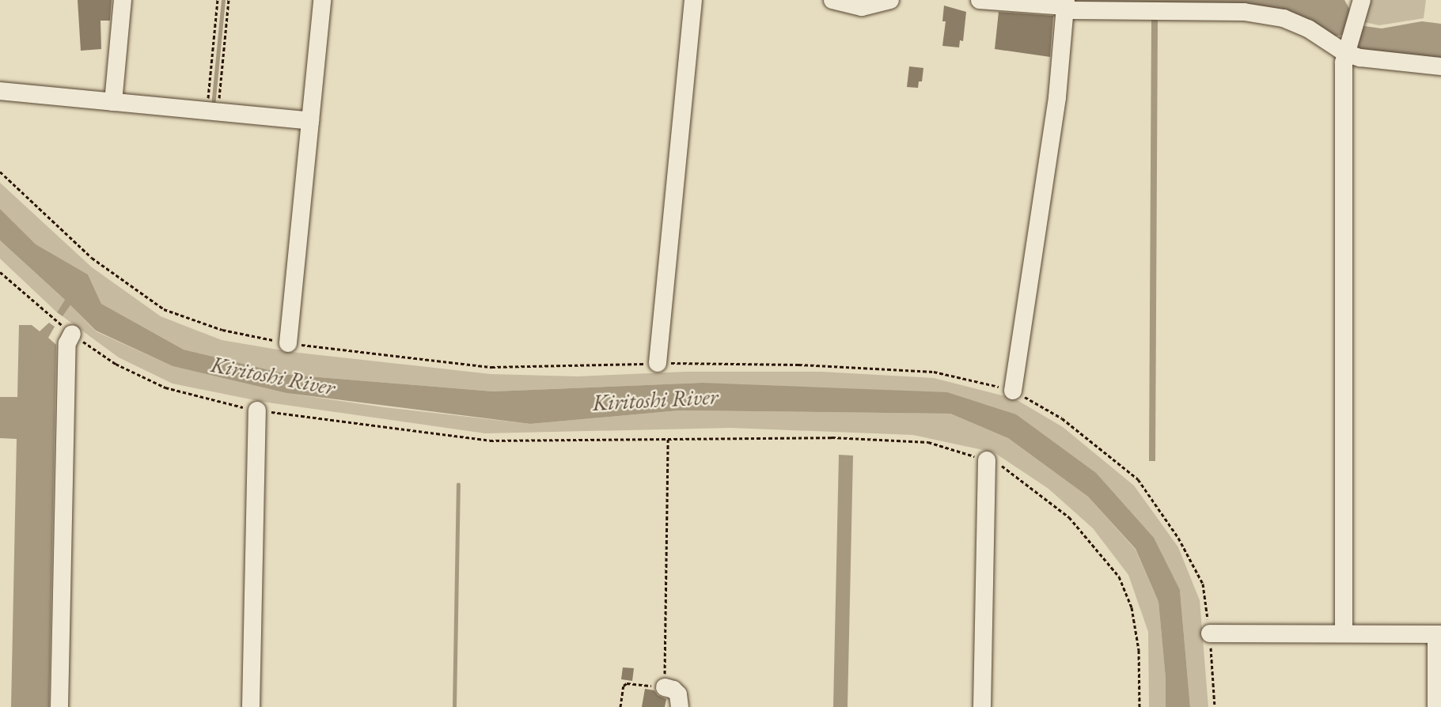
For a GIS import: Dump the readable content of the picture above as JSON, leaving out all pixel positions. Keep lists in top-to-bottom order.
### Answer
{
  "water": ["Kiritoshi River"]
}
